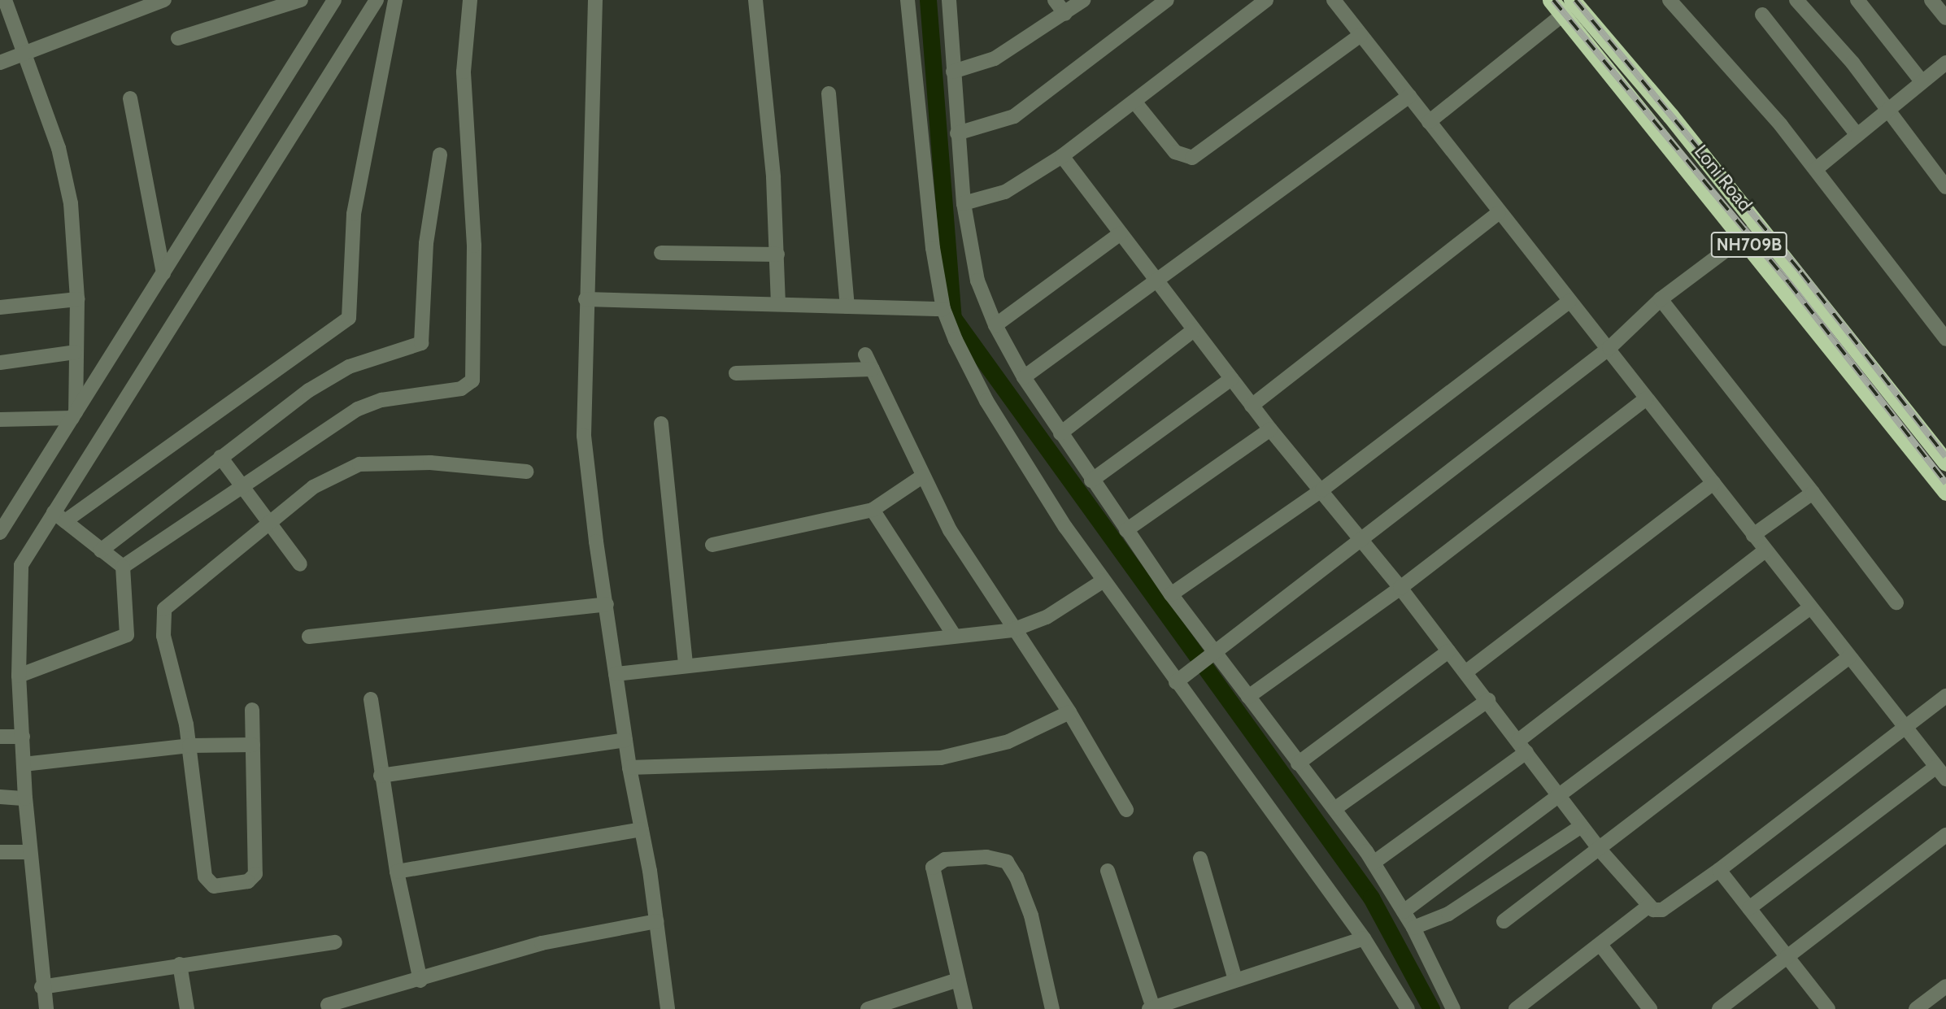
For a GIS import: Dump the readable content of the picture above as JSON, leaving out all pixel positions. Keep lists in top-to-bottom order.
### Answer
{
  "streets": {
    "highway": ["Loni Road", "NH709B"]
  }
}
